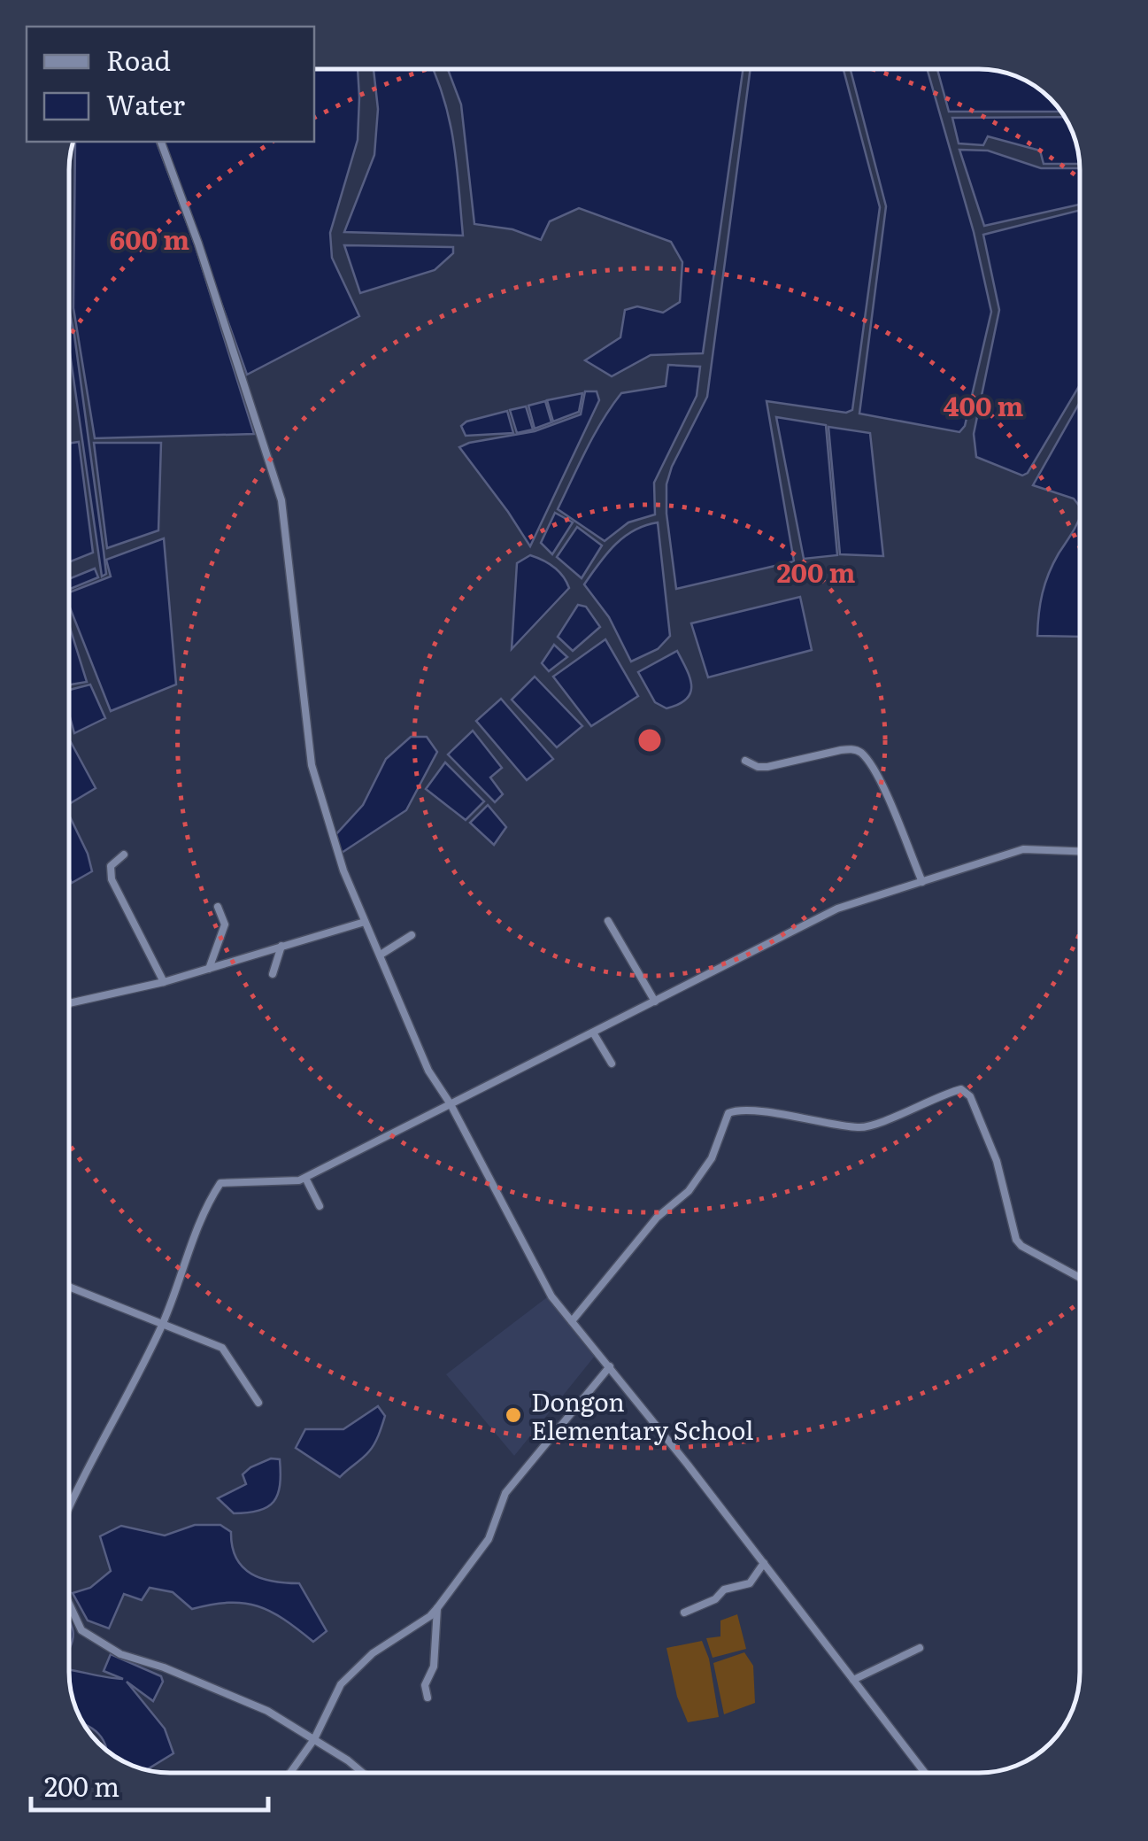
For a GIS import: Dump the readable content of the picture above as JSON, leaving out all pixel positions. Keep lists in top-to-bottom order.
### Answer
{
  "places": ["Dongon Elementary School"],
  "legend": ["Road", "Water"],
  "scale_bar": "200 m",
  "rings": ["600 m", "400 m", "200 m"]
}
